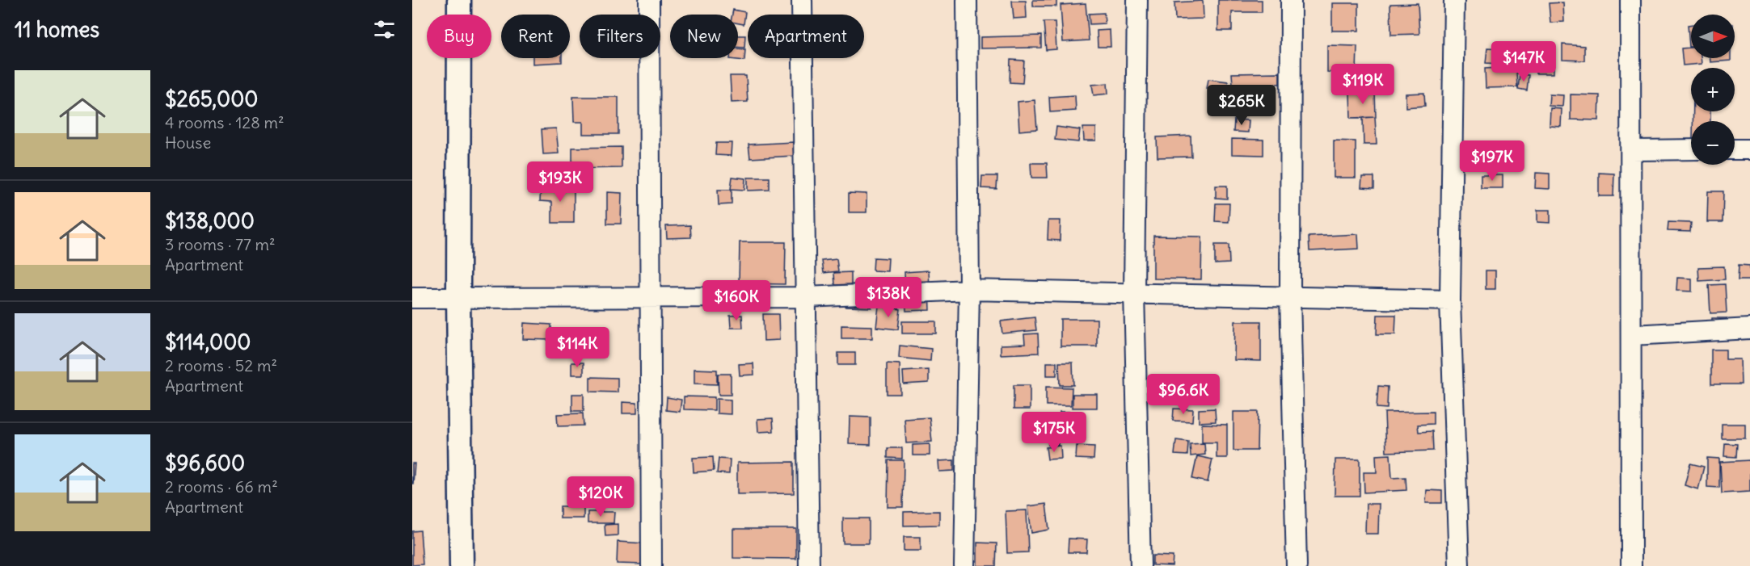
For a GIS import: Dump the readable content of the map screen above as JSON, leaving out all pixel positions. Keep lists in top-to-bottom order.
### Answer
{
  "north": "right",
  "page": {
    "heading": "11 homes",
    "map_buttons": ["+", "−"],
    "chip": [
      "Buy",
      "Rent",
      "Filters",
      "New",
      "Apartment"
    ],
    "price": [
      "$147K",
      "$119K",
      "$265K",
      "$197K",
      "$193K",
      "$138K",
      "$160K",
      "$114K",
      "$96.6K",
      "$175K",
      "$120K"
    ],
    "list": [
      {
        "name": "$265,000",
        "note": "4 rooms · 128 m² · House"
      },
      {
        "name": "$138,000",
        "note": "3 rooms · 77 m² · Apartment"
      },
      {
        "name": "$114,000",
        "note": "2 rooms · 52 m² · Apartment"
      },
      {
        "name": "$96,600",
        "note": "2 rooms · 66 m² · Apartment"
      }
    ]
  }
}
